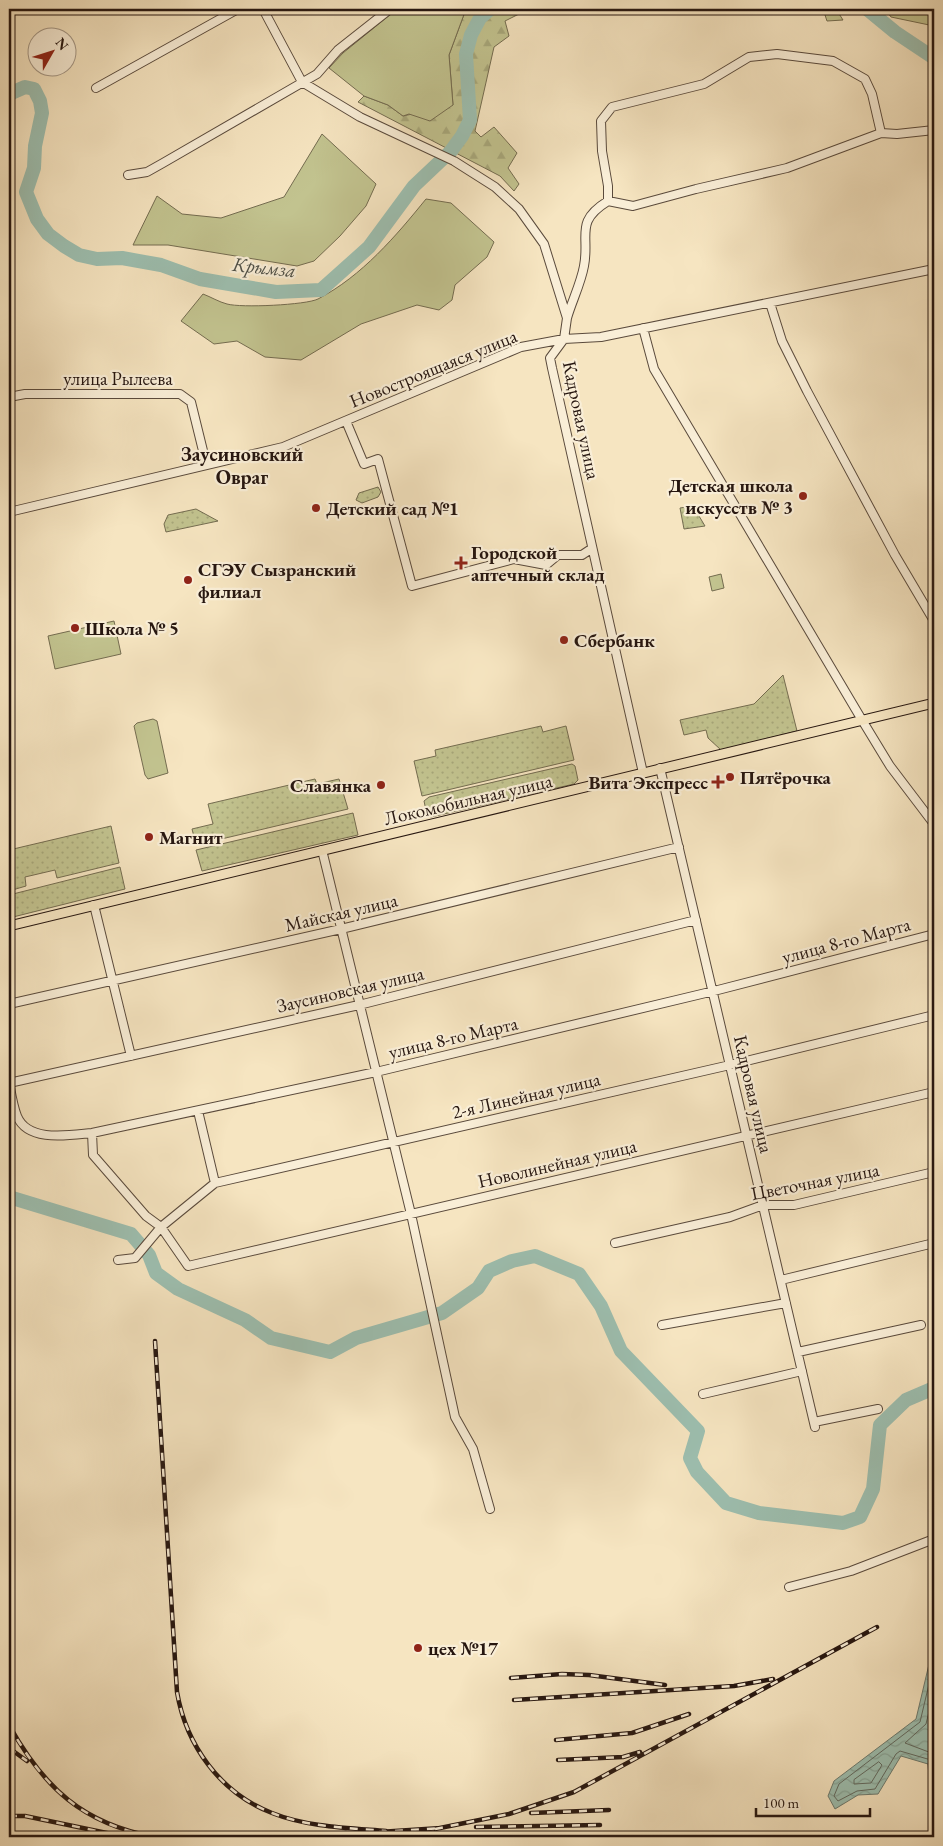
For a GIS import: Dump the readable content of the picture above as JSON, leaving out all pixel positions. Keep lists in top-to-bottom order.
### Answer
{
  "streets": {
    "main road": ["Локомобильная улица"],
    "street": [
      "Новостроящаяся улица",
      "улица Рылеева",
      "Кадровая улица",
      "Майская улица",
      "улица 8-го Марта",
      "Заусиновская улица",
      "2-я Линейная улица",
      "Новолинейная улица",
      "Цветочная улица"
    ]
  },
  "crossings": [
    ["Новостроящаяся улица", "улица Рылеева"],
    ["Новостроящаяся улица", "Кадровая улица"],
    ["Кадровая улица", "Локомобильная улица"],
    ["Кадровая улица", "Майская улица"],
    ["Кадровая улица", "улица 8-го Марта"],
    ["Кадровая улица", "Заусиновская улица"],
    ["Кадровая улица", "2-я Линейная улица"],
    ["Кадровая улица", "Новолинейная улица"],
    ["Кадровая улица", "Цветочная улица"],
    ["улица 8-го Марта", "Заусиновская улица"],
    ["2-я Линейная улица", "Новолинейная улица"]
  ],
  "districts": ["Заусиновский Овраг"],
  "water": ["Крымза"],
  "places": {
    "other": [
      "Детская школа искусств № 3",
      "Детский сад №1",
      "СГЭУ Сызранский филиал",
      "Школа № 5",
      "Сбербанк",
      "Пятёрочка",
      "Славянка",
      "Магнит",
      "цех №17"
    ],
    "health": ["Городской аптечный склад", "Вита Экспресс"]
  },
  "scale_bar": "100 m",
  "north": "top right"
}
